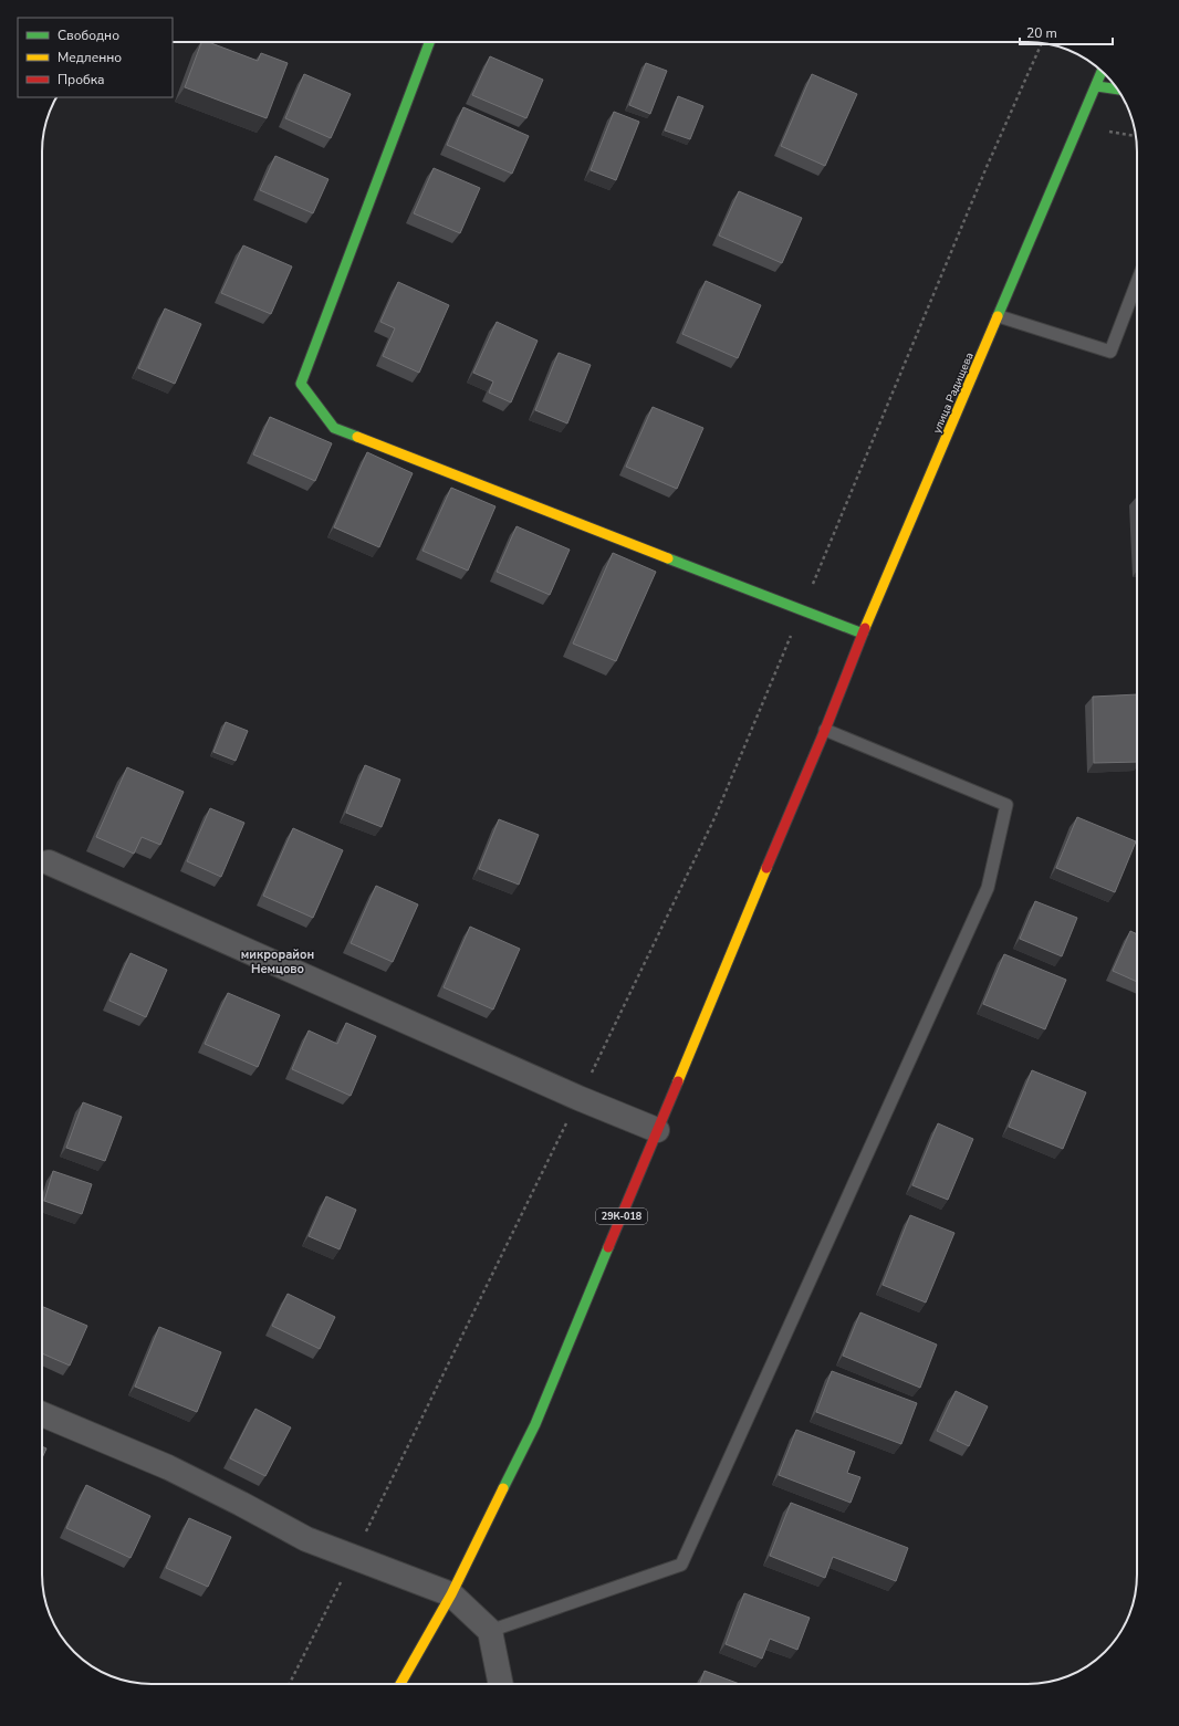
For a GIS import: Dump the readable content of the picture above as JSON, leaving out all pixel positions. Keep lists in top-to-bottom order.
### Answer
{
  "streets": {
    "main road": ["улица Радищева", "29К-018"]
  },
  "crossings": [
    ["улица Радищева", "29К-018"]
  ],
  "districts": ["микрорайон Немцово"],
  "legend": ["Свободно", "Медленно", "Пробка"],
  "scale_bar": "20 m"
}
